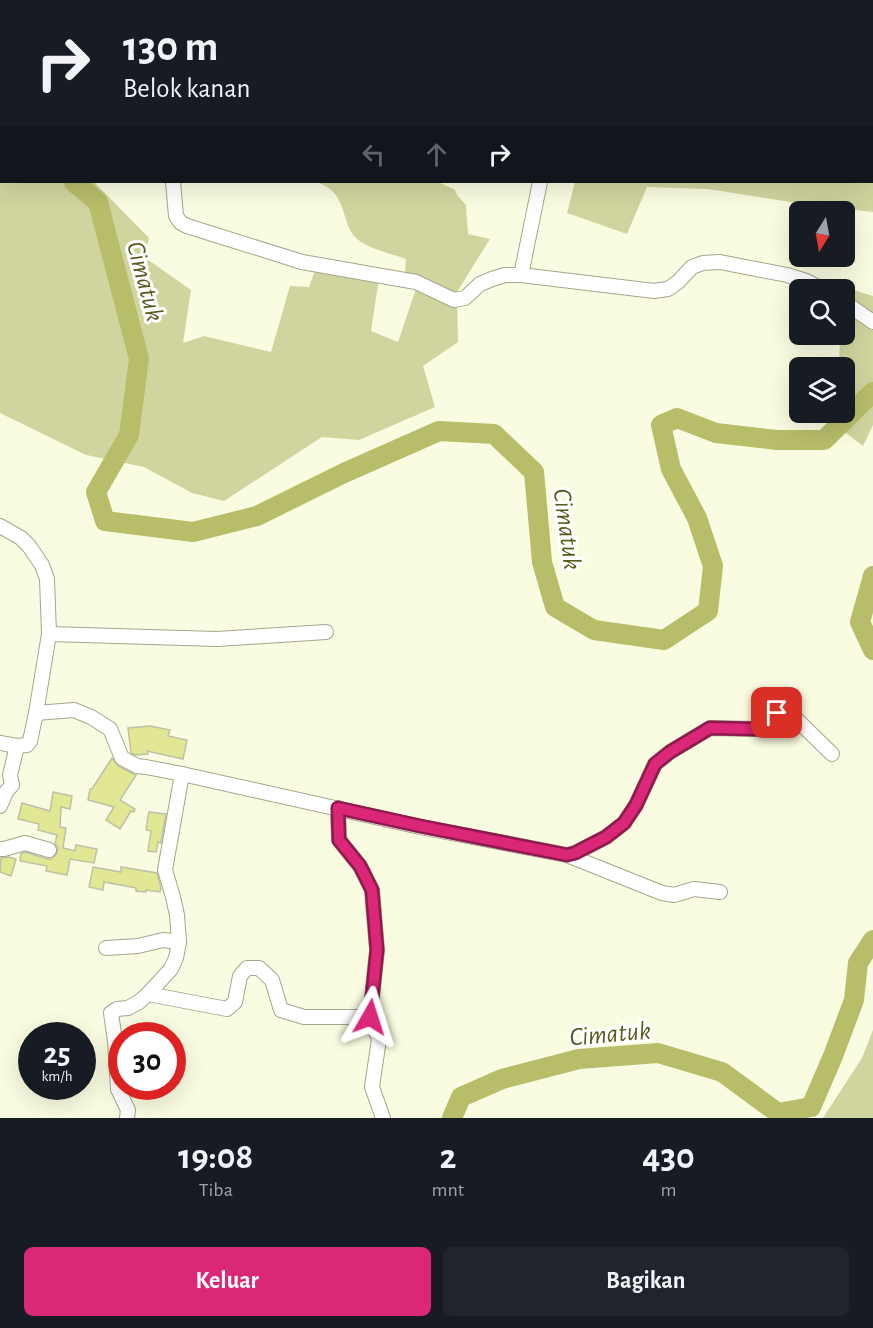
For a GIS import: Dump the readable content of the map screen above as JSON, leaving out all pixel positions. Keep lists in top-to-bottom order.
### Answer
{
  "water": ["Cimatuk"],
  "north": "bottom",
  "page": {
    "turn": ["130 m", "Belok kanan"],
    "speed": "25 km/h",
    "limit": "30",
    "eta": [
      "19:08",
      "Tiba",
      "2",
      "mnt",
      "430",
      "m"
    ],
    "buttons": ["Keluar", "Bagikan"]
  }
}
